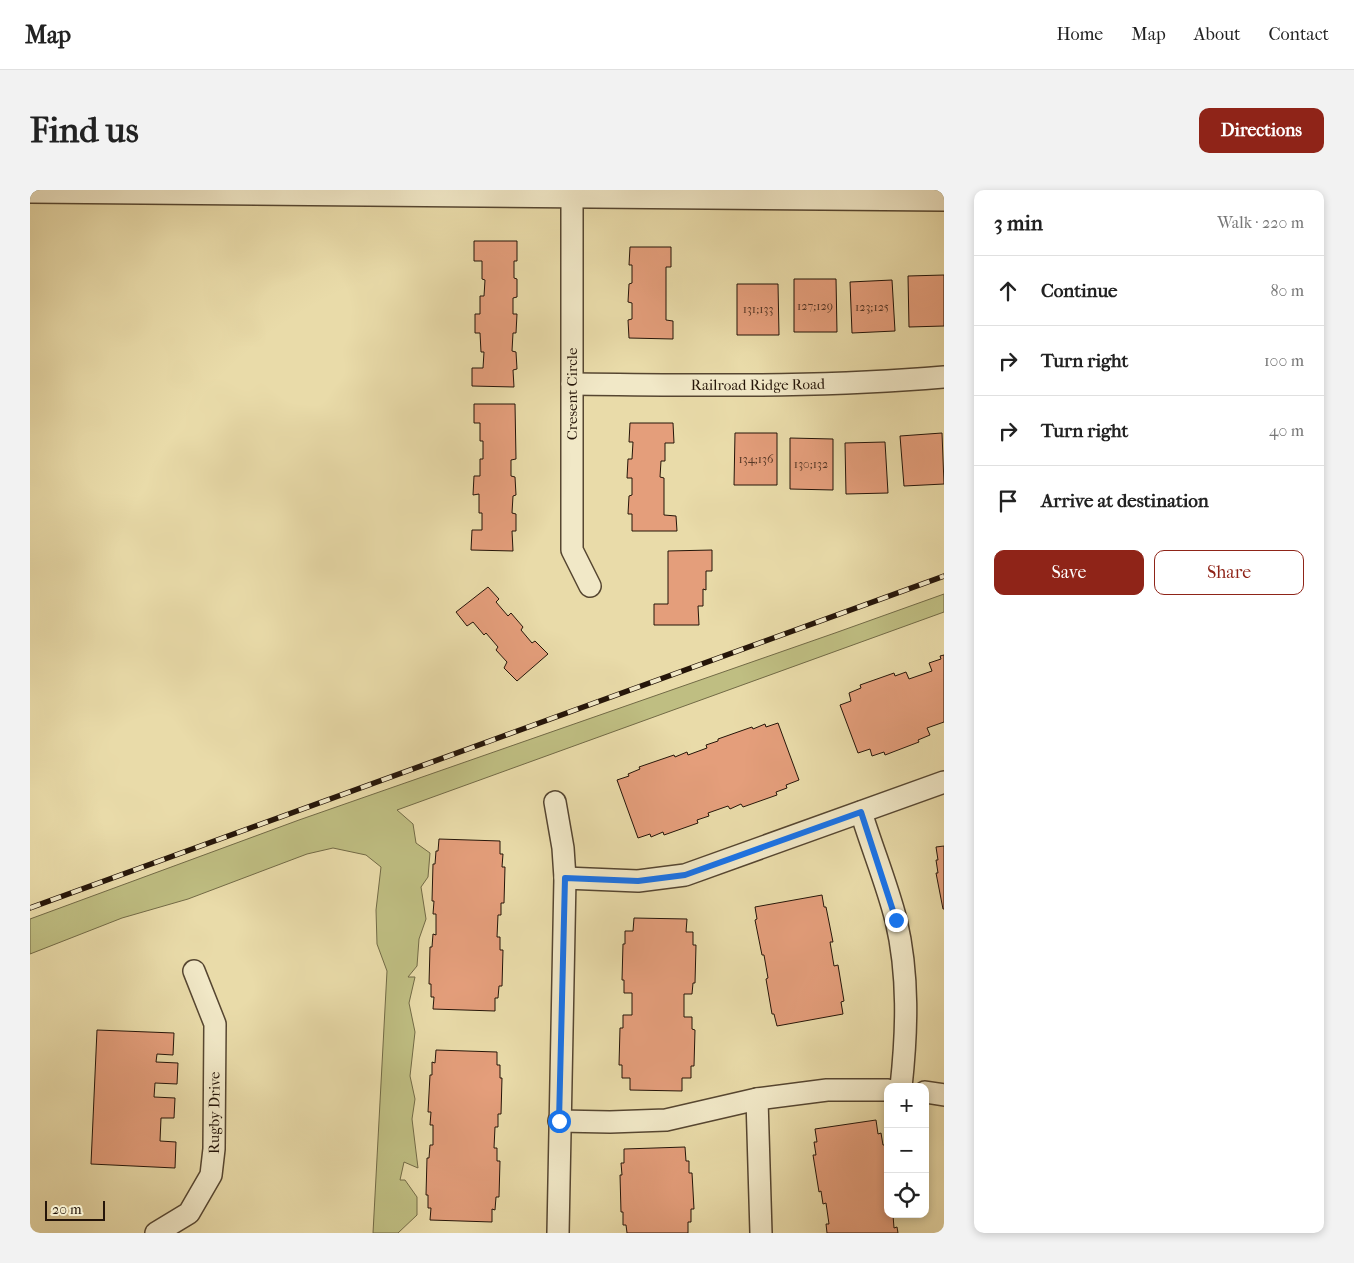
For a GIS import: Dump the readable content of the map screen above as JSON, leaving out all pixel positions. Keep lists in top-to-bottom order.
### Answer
{
  "streets": {
    "street": ["Railroad Ridge Road", "Cresent Circle", "Rugby Drive"]
  },
  "crossings": [
    ["Railroad Ridge Road", "Cresent Circle"]
  ],
  "house_numbers": [
    "127;129",
    "123;125",
    "131;133",
    "134;136",
    "130;132"
  ],
  "scale_bar": "20 m",
  "page": {
    "header": "Map",
    "nav": [
      "Home",
      "Map",
      "About",
      "Contact"
    ],
    "buttons": [
      "Directions",
      ["Save", "Share"]
    ],
    "title": "Find us",
    "heading": ["3 min", "Walk · 220 m"],
    "list": [
      ["Continue", "80 m"],
      ["Turn right", "100 m"],
      ["Turn right", "40 m"],
      "Arrive at destination"
    ],
    "map_buttons": ["+", "−"],
    "scale": "20 m"
  }
}
